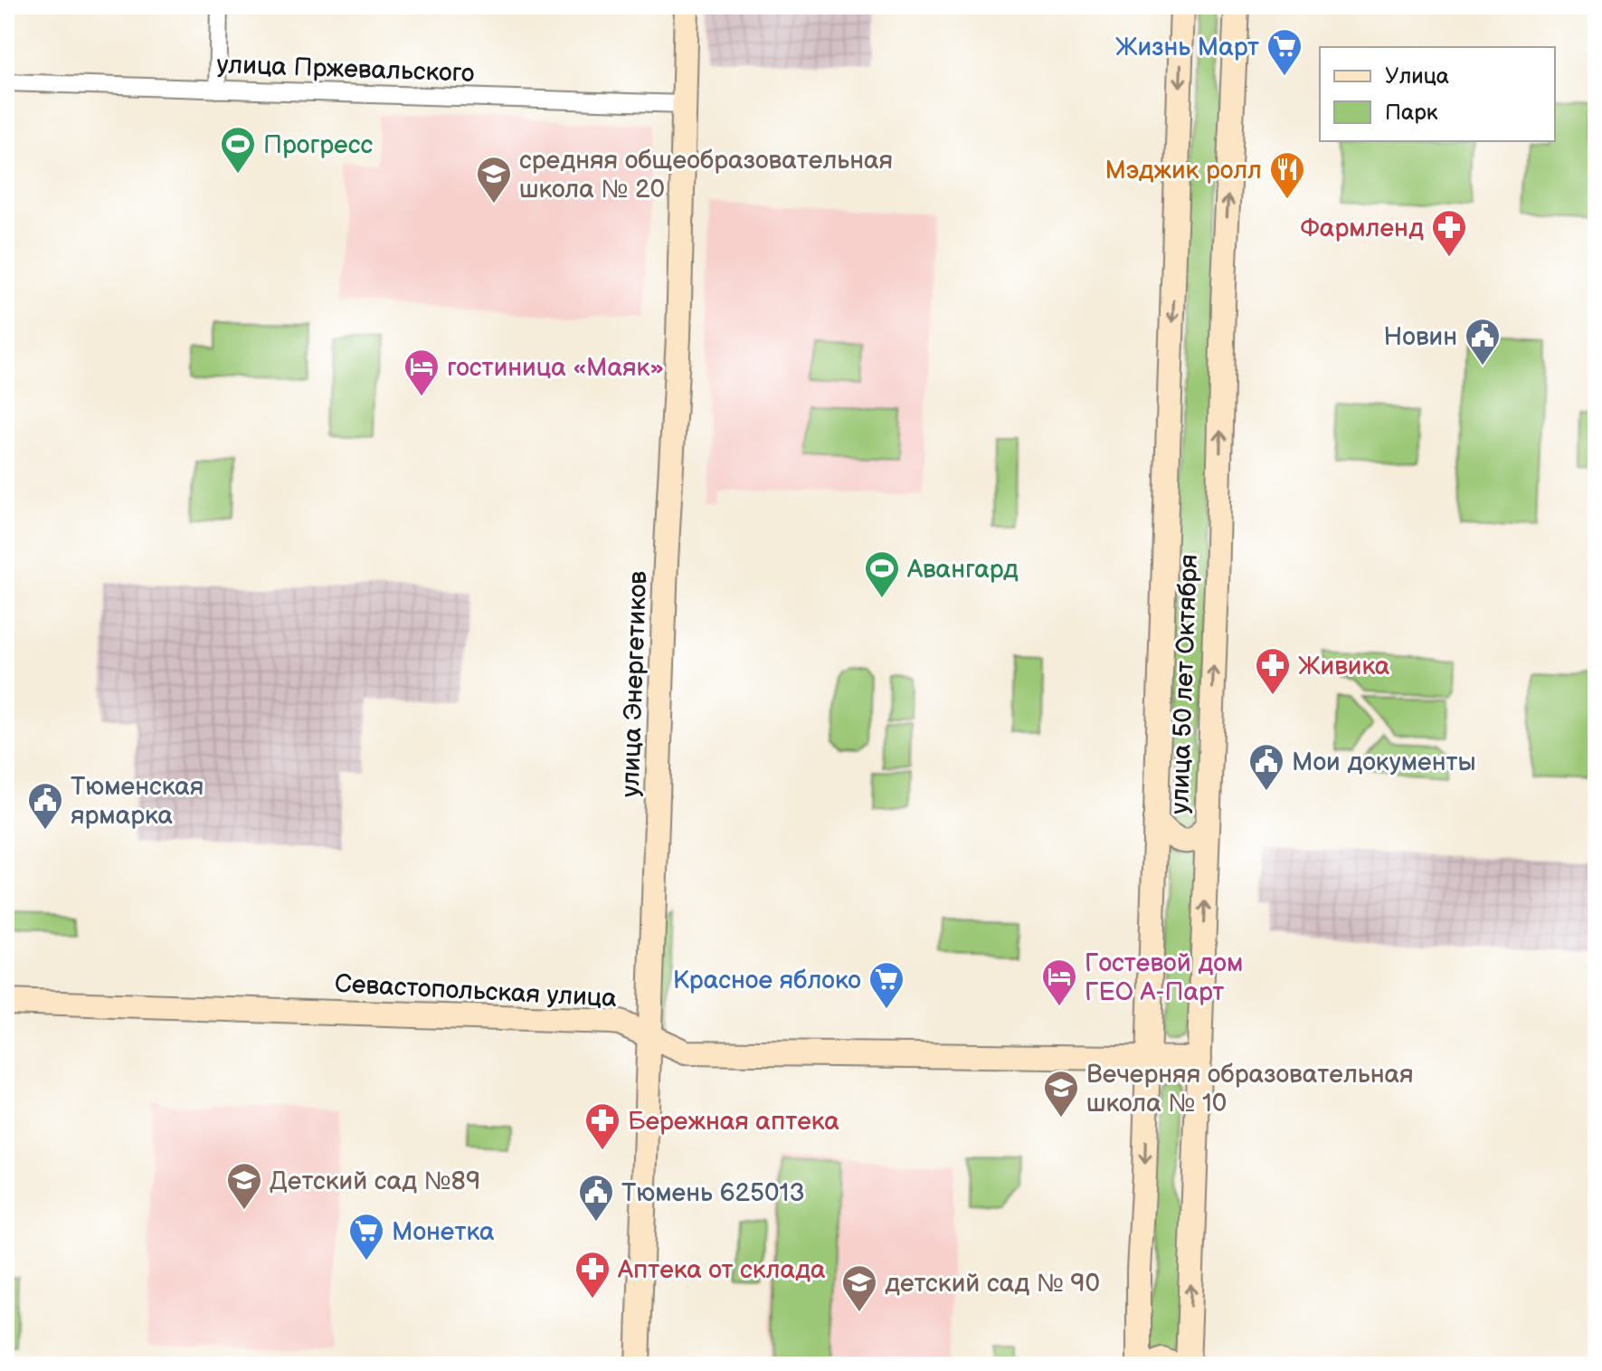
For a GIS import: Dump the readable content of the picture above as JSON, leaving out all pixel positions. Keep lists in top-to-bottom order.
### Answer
{
  "streets": {
    "main road": ["улица Энергетиков", "улица 50 лет Октября", "Севастопольская улица"],
    "street": ["улица Пржевальского"]
  },
  "crossings": [
    ["улица Пржевальского", "улица Энергетиков"],
    ["улица Энергетиков", "Севастопольская улица"],
    ["улица 50 лет Октября", "Севастопольская улица"]
  ],
  "places": {
    "supermarket": ["Жизнь Март", "Красное яблоко", "Монетка"],
    "sports": ["Прогресс", "Авангард"],
    "restaurant": ["Мэджик ролл"],
    "school or university": [
      "средняя общеобразовательная школа № 20",
      "Вечерняя образовательная школа № 10",
      "Детский сад №89",
      "детский сад № 90"
    ],
    "pharmacy": [
      "Фармленд",
      "Живика",
      "Бережная аптека",
      "Аптека от склада"
    ],
    "public building": [
      "Новин",
      "Мои документы",
      "Тюменская ярмарка",
      "Тюмень 625013"
    ],
    "hotel": ["гостиница «Маяк»", "Гостевой дом ГЕО А-Парт"]
  },
  "legend": ["Улица", "Парк"]
}
